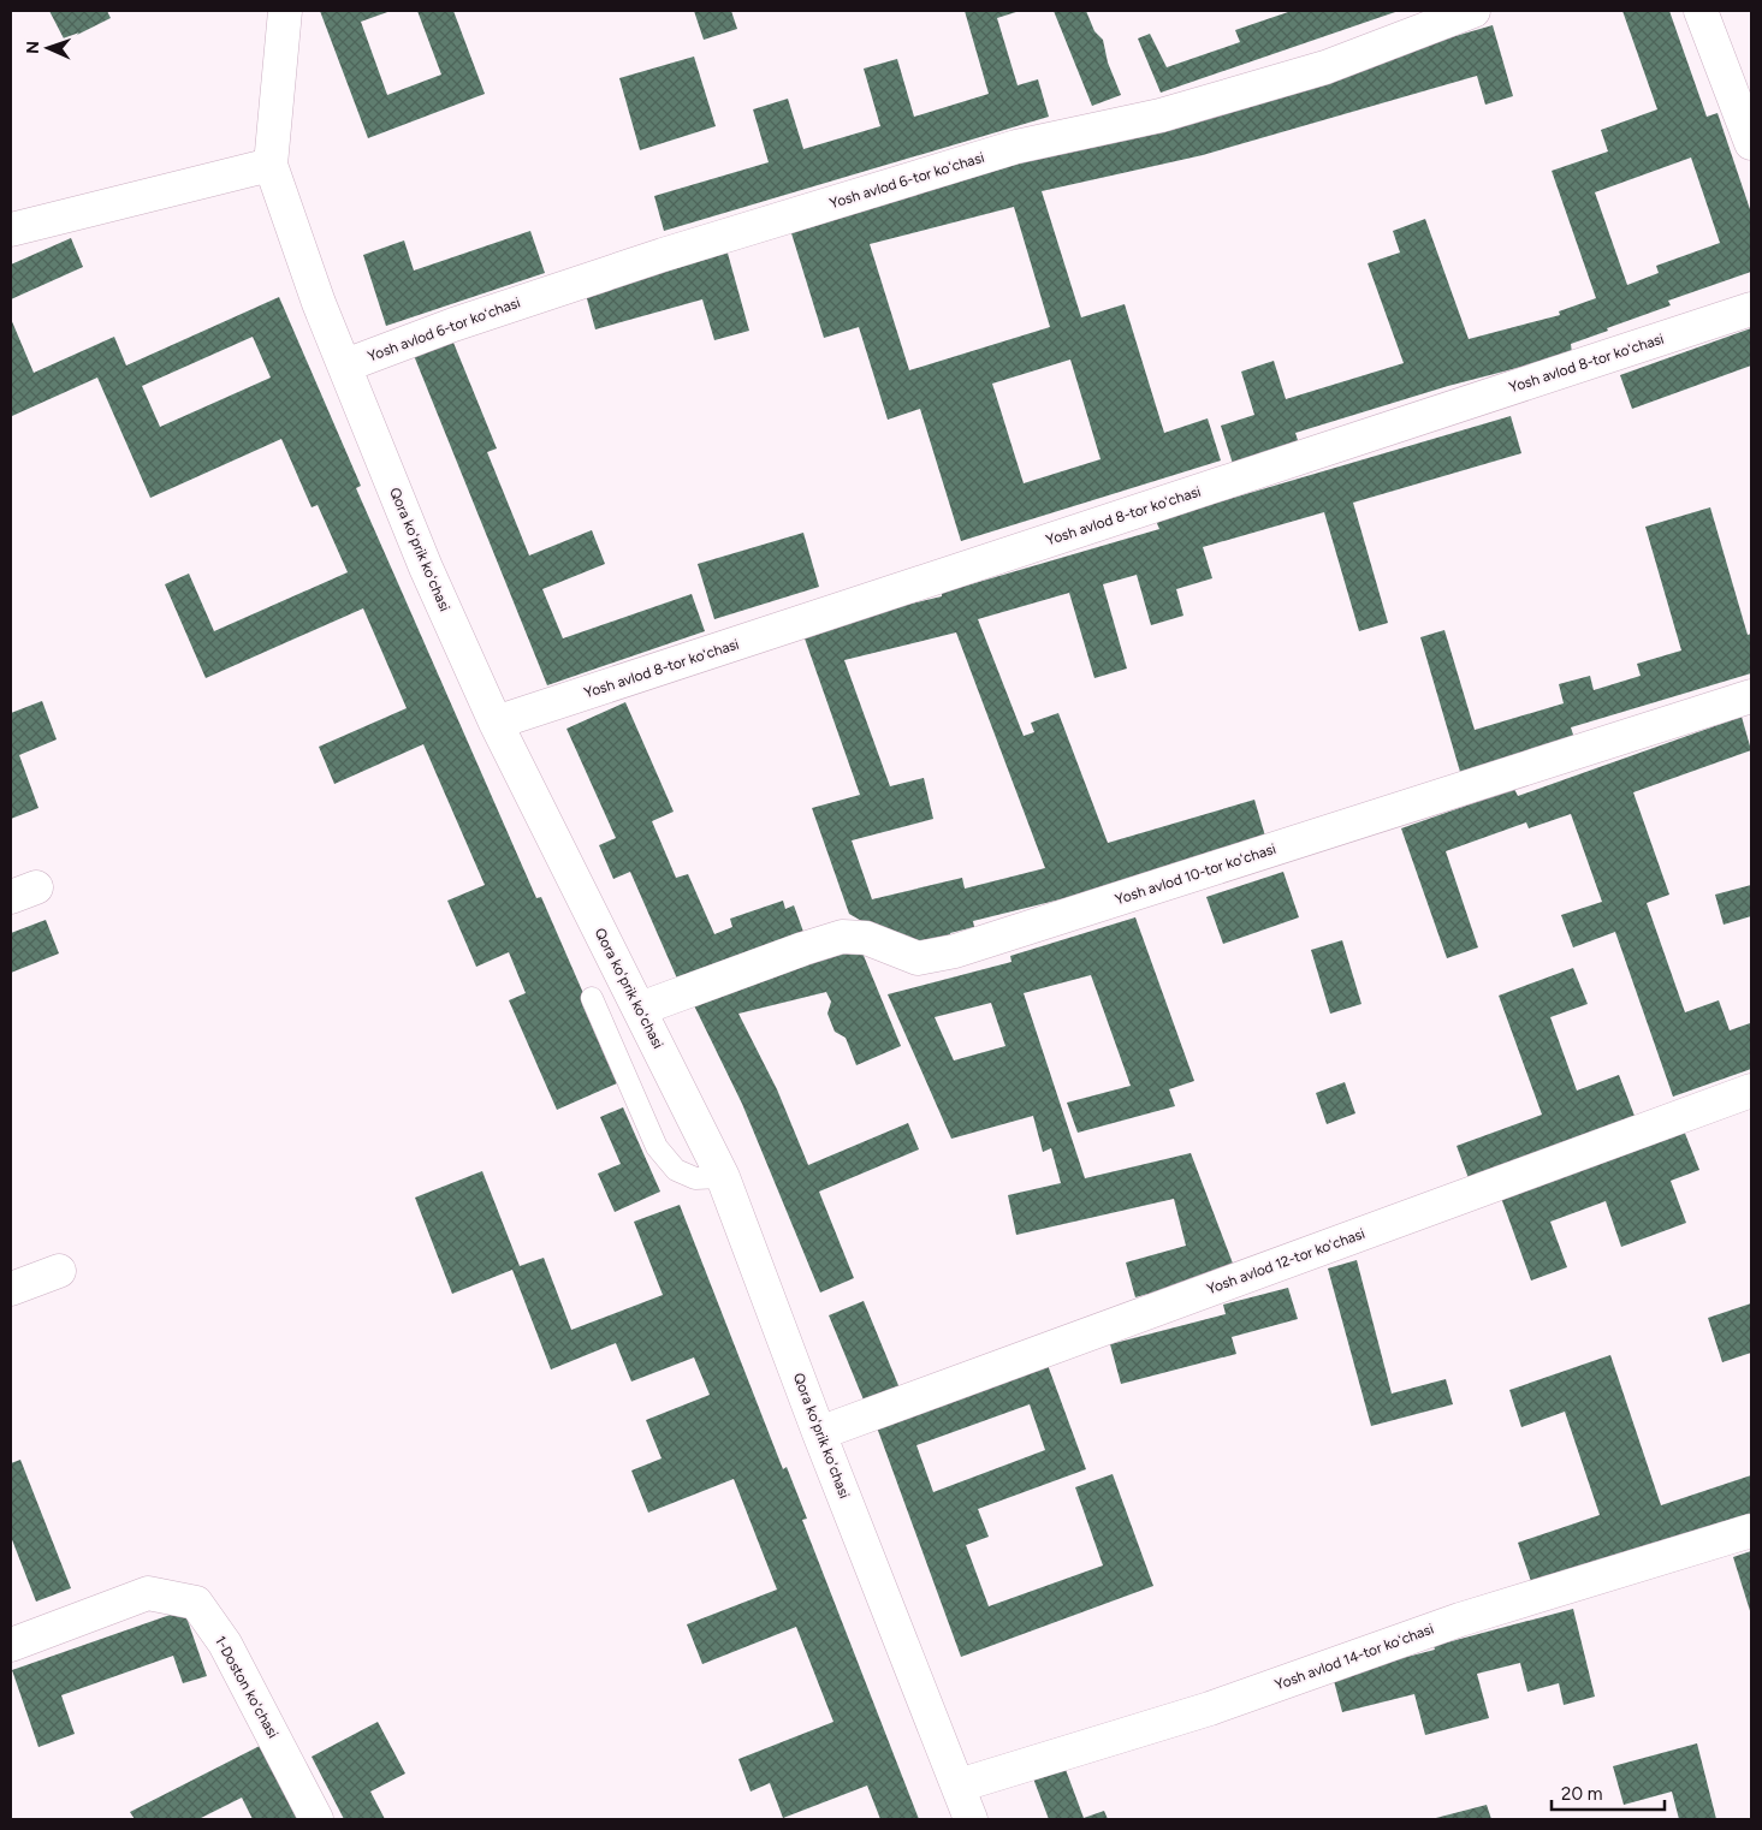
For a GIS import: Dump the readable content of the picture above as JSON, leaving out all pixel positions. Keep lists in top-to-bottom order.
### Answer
{
  "streets": {
    "street": [
      "Yosh avlod 6-tor koʻchasi",
      "Yosh avlod 8-tor koʻchasi",
      "Qora koʻprik koʻchasi",
      "Yosh avlod 10-tor koʻchasi",
      "Yosh avlod 12-tor koʻchasi",
      "Yosh avlod 14-tor koʻchasi",
      "1-Doston koʻchasi"
    ]
  },
  "crossings": [
    ["Yosh avlod 6-tor koʻchasi", "Qora koʻprik koʻchasi"],
    ["Yosh avlod 8-tor koʻchasi", "Qora koʻprik koʻchasi"],
    ["Qora koʻprik koʻchasi", "Yosh avlod 10-tor koʻchasi"],
    ["Qora koʻprik koʻchasi", "Yosh avlod 12-tor koʻchasi"],
    ["Qora koʻprik koʻchasi", "Yosh avlod 14-tor koʻchasi"]
  ],
  "scale_bar": "20 m",
  "north": "left"
}
